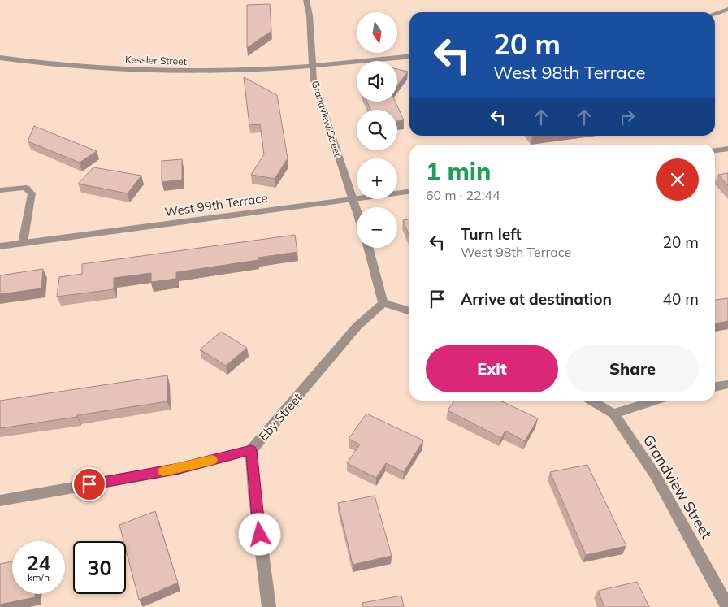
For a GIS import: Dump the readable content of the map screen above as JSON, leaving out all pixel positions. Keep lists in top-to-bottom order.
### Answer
{
  "streets": {
    "street": [
      "Kessler Street",
      "Grandview Street",
      "West 99th Terrace",
      "Eby Street"
    ]
  },
  "crossings": [
    ["Kessler Street", "Grandview Street"],
    ["Grandview Street", "West 99th Terrace"]
  ],
  "north": "bottom",
  "page": {
    "map_buttons": ["+", "−"],
    "turn": ["20 m", "West 98th Terrace"],
    "heading": ["1 min", "60 m · 22:44"],
    "list": [
      {
        "name": "Turn left",
        "note": "West 98th Terrace",
        "value": "20 m"
      },
      {
        "name": "Arrive at destination",
        "value": "40 m"
      }
    ],
    "buttons": ["Exit", "Share"],
    "speed": "24 km/h",
    "limit": "30"
  }
}
